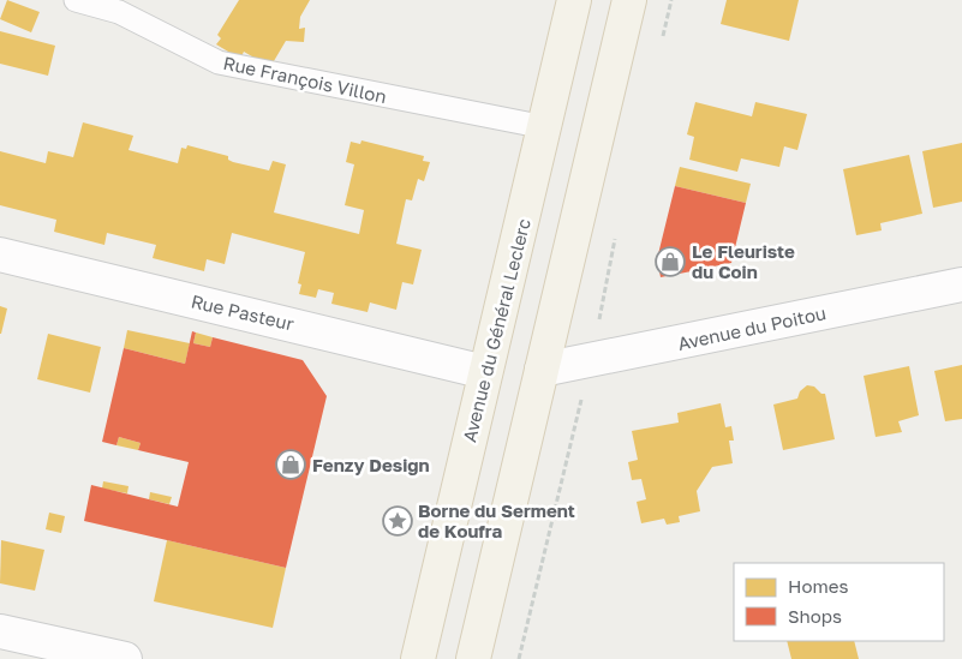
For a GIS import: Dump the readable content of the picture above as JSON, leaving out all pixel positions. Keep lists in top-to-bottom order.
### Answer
{
  "streets": {
    "main road": ["Avenue du Général Leclerc"],
    "street": ["Rue Pasteur", "Avenue du Poitou"],
    "lane": ["Rue François Villon"]
  },
  "crossings": [
    ["Rue François Villon", "Avenue du Général Leclerc"],
    ["Rue Pasteur", "Avenue du Général Leclerc"]
  ],
  "places": {
    "shop": ["Le Fleuriste du Coin", "Fenzy Design"],
    "place": ["Borne du Serment de Koufra"]
  },
  "legend": ["Homes", "Shops"]
}
